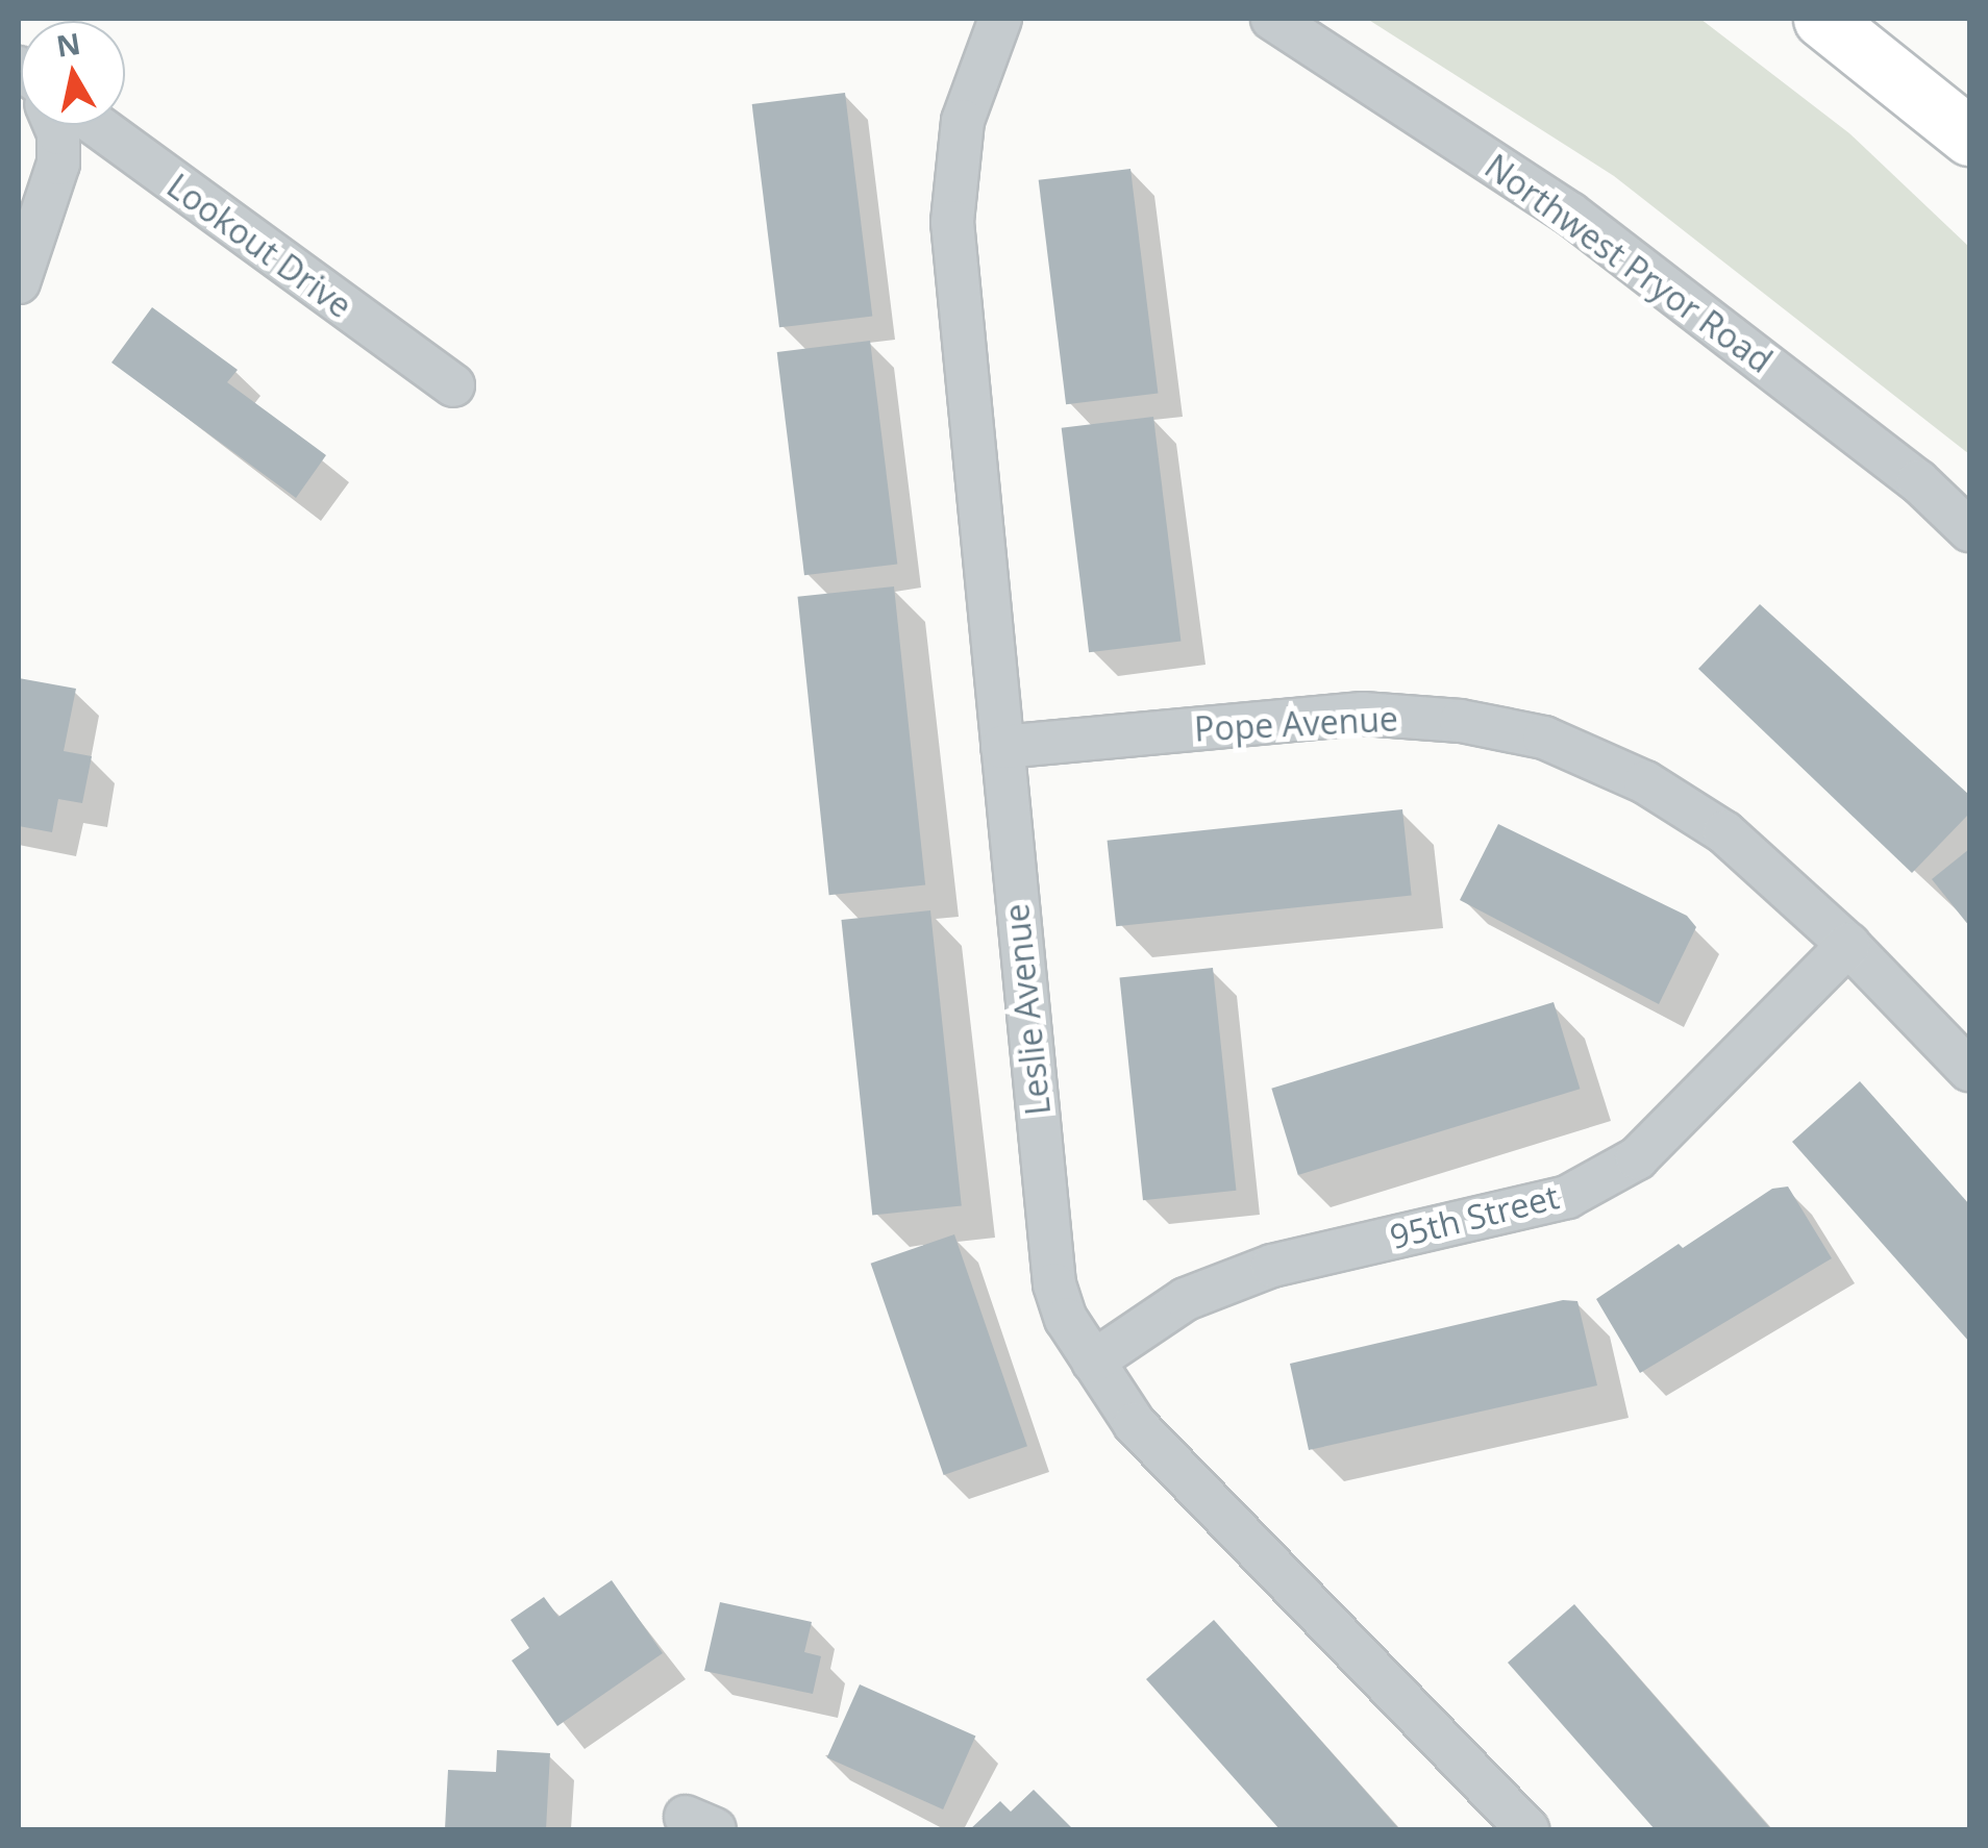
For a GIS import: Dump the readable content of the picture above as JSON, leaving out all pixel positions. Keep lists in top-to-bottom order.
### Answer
{
  "streets": {
    "street": [
      "Lookout Drive",
      "Northwest Pryor Road",
      "Pope Avenue",
      "Leslie Avenue",
      "95th Street"
    ]
  },
  "crossings": [
    ["Pope Avenue", "Leslie Avenue"],
    ["Pope Avenue", "95th Street"],
    ["Leslie Avenue", "95th Street"]
  ],
  "north": "top"
}
